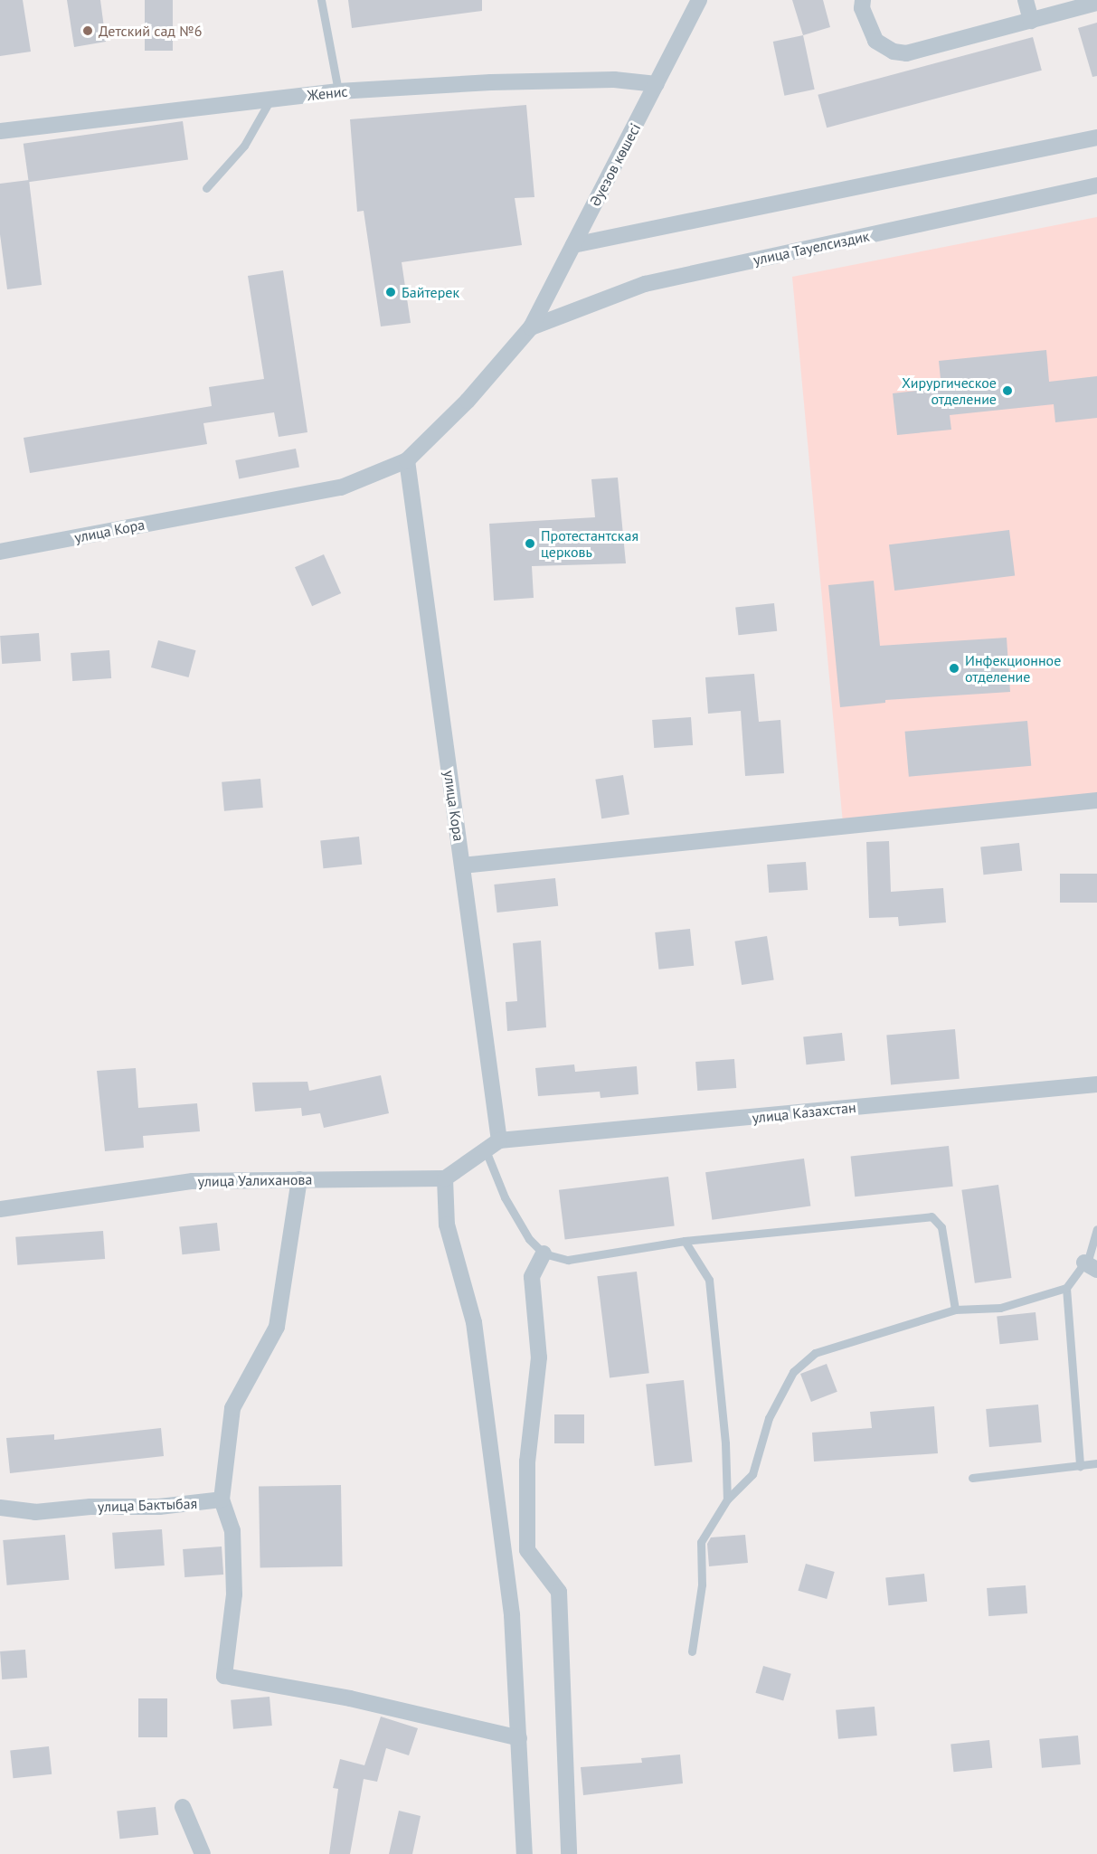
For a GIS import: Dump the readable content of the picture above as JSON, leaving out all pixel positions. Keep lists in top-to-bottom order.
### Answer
{
  "streets": {
    "street": [
      "Женис",
      "Әуезов көшесі",
      "улица Тауелсиздик",
      "улица Кора",
      "улица Казахстан",
      "улица Уалиханова",
      "улица Бактыбая"
    ]
  },
  "crossings": [
    ["Женис", "Әуезов көшесі"],
    ["Әуезов көшесі", "улица Тауелсиздик"],
    ["Әуезов көшесі", "улица Кора"],
    ["улица Тауелсиздик", "улица Кора"],
    ["улица Кора", "улица Казахстан"]
  ],
  "places": [
    "Детский сад №6",
    "Байтерек",
    "Хирургическое отделение",
    "Протестантская церковь",
    "Инфекционное отделение"
  ]
}
